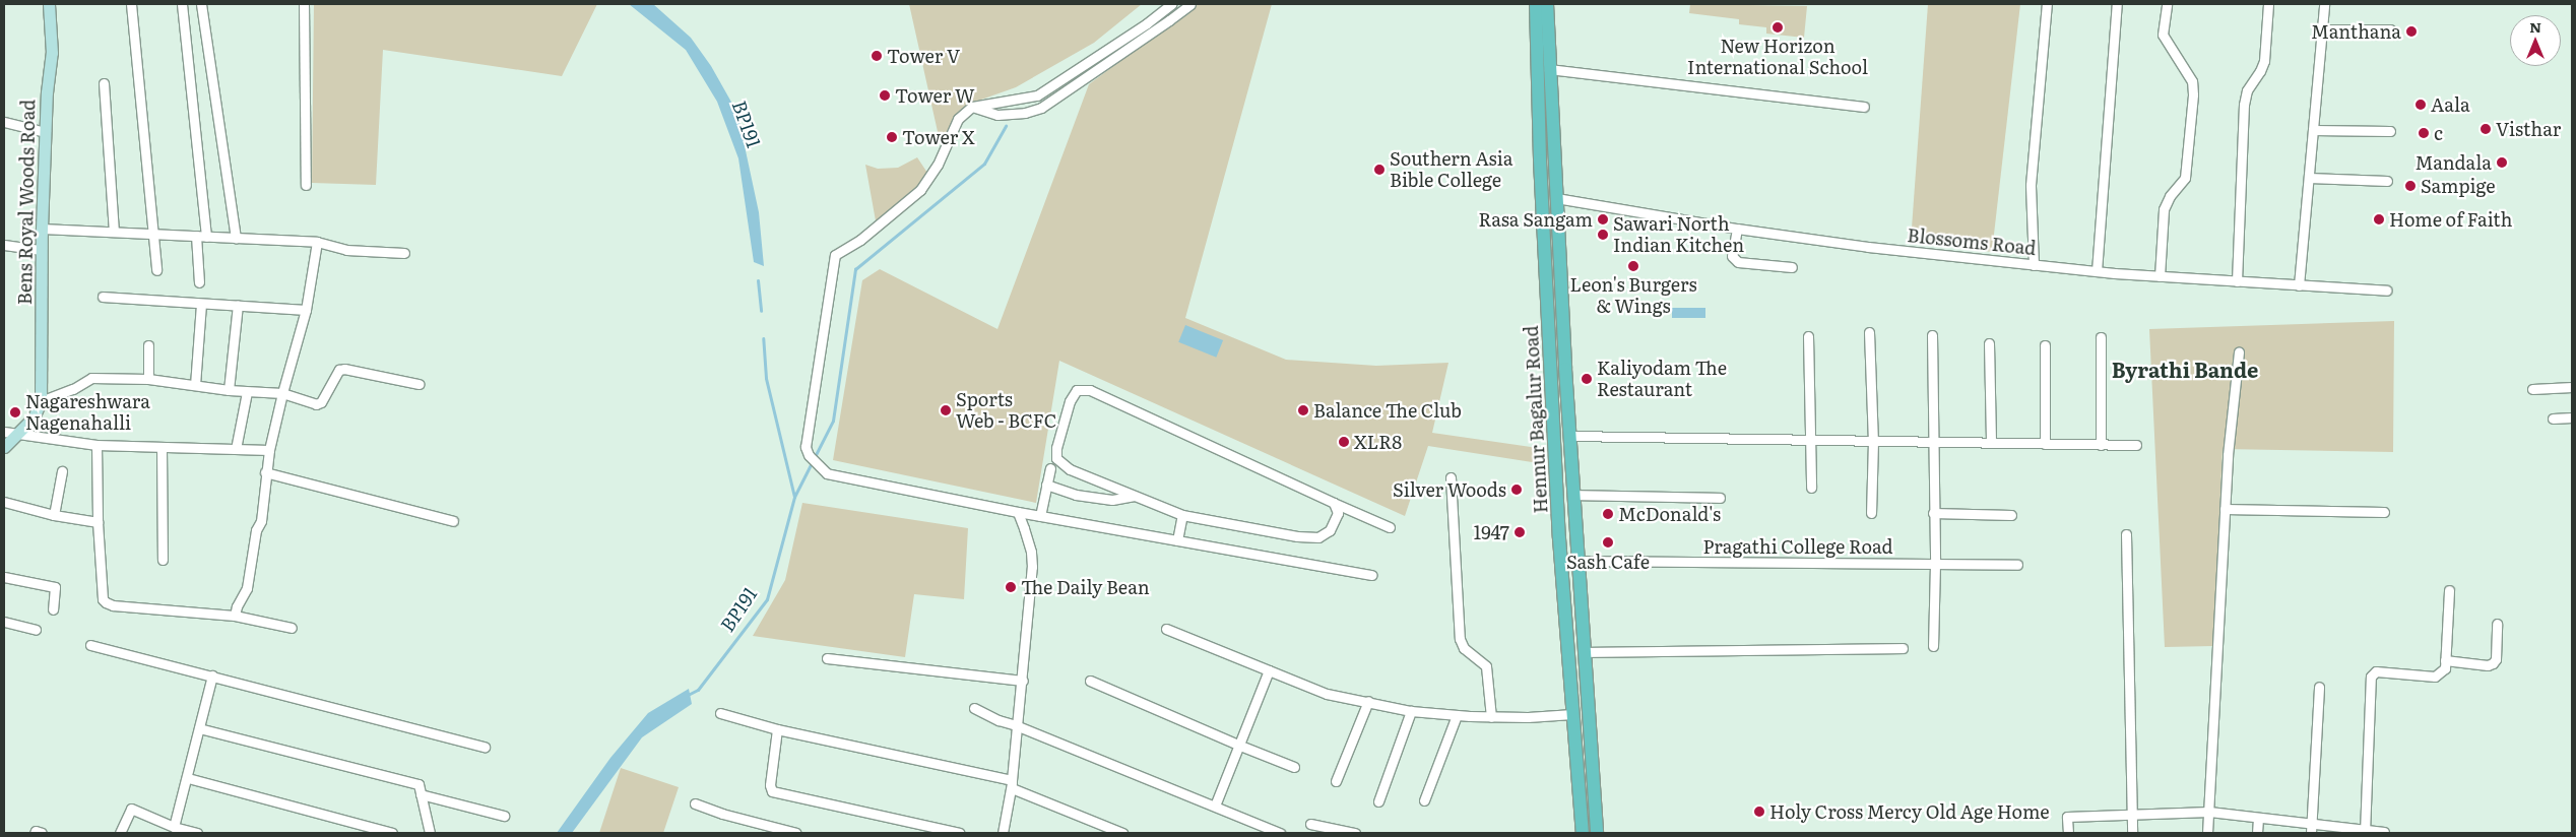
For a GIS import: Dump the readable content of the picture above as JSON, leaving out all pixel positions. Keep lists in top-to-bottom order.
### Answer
{
  "streets": {
    "main road": ["Hennur Bagalur Road"],
    "street": ["Bens Royal Woods Road", "Blossoms Road", "Pragathi College Road"]
  },
  "crossings": [
    ["Blossoms Road", "Hennur Bagalur Road"],
    ["Hennur Bagalur Road", "Pragathi College Road"]
  ],
  "districts": ["Byrathi Bande"],
  "water": ["BP191"],
  "places": [
    "New Horizon International School",
    "Manthana",
    "Tower V",
    "Tower W",
    "Aala",
    "Visthar",
    "c",
    "Tower X",
    "Mandala",
    "Southern Asia Bible College",
    "Sampige",
    "Rasa Sangam",
    "Home of Faith",
    "Sawari North Indian Kitchen",
    "Leon's Burgers & Wings",
    "Kaliyodam The Restaurant",
    "Sports Web - BCFC",
    "Balance The Club",
    "Nagareshwara Nagenahalli",
    "XLR8",
    "Silver Woods",
    "McDonald's",
    "1947",
    "Sash Cafe",
    "The Daily Bean",
    "Holy Cross Mercy Old Age Home"
  ],
  "north": "top"
}
